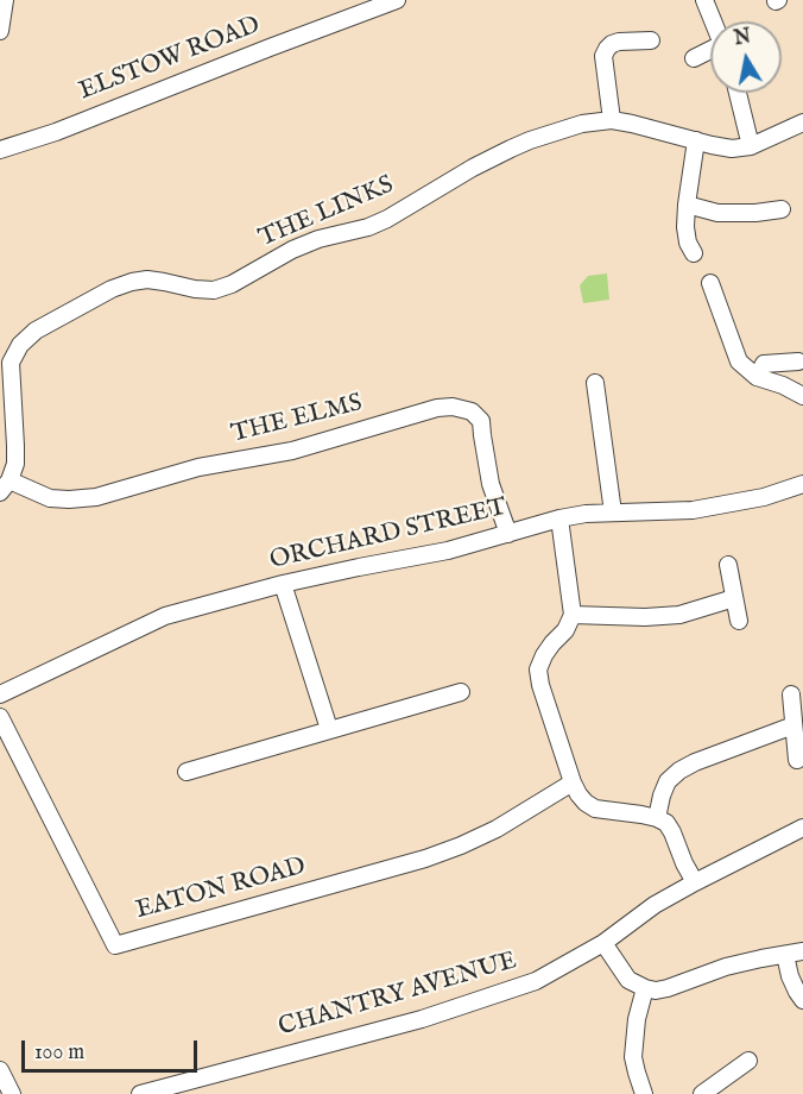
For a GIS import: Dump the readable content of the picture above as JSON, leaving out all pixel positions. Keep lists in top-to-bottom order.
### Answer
{
  "streets": {
    "street": [
      "ELSTOW ROAD",
      "THE LINKS",
      "THE ELMS",
      "ORCHARD STREET",
      "EATON ROAD",
      "CHANTRY AVENUE"
    ]
  },
  "crossings": [
    ["THE LINKS", "THE ELMS"],
    ["THE ELMS", "ORCHARD STREET"]
  ],
  "scale_bar": "100 m",
  "north": "top"
}
